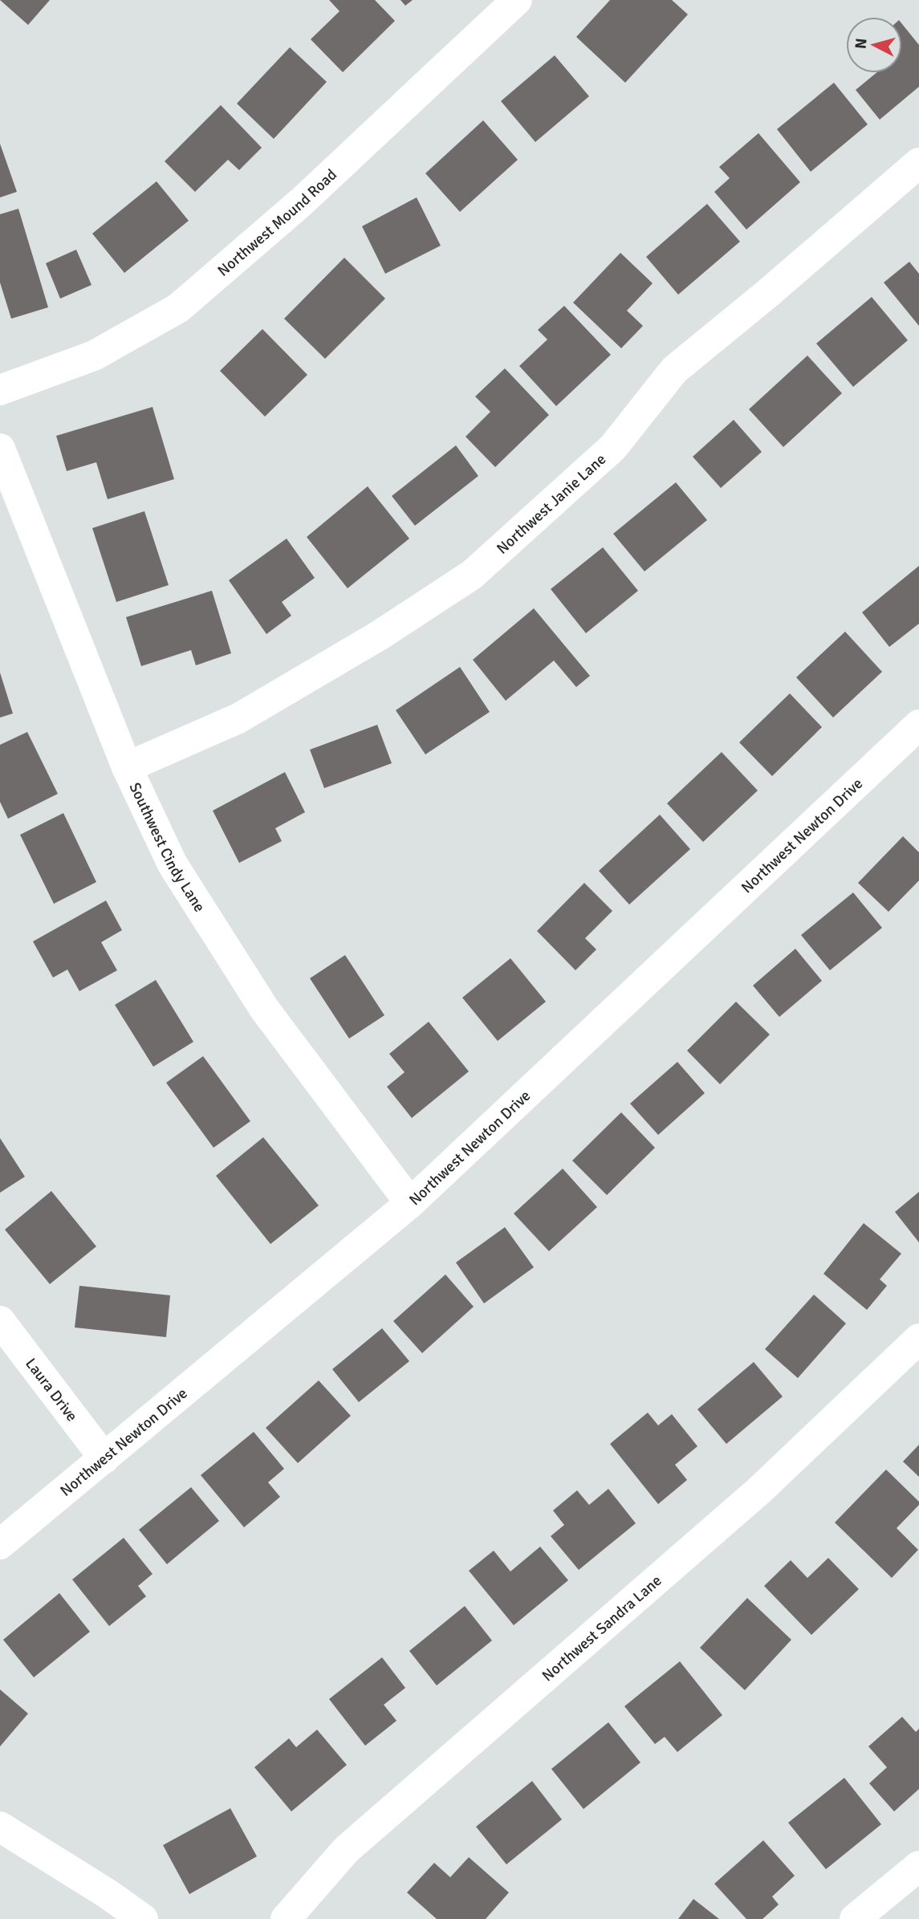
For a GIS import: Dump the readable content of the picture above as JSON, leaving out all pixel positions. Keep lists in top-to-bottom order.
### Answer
{
  "streets": {
    "street": [
      "Northwest Mound Road",
      "Northwest Janie Lane",
      "Northwest Newton Drive",
      "Southwest Cindy Lane",
      "Laura Drive",
      "Northwest Sandra Lane"
    ]
  },
  "crossings": [
    ["Northwest Janie Lane", "Southwest Cindy Lane"],
    ["Northwest Newton Drive", "Southwest Cindy Lane"],
    ["Northwest Newton Drive", "Laura Drive"]
  ],
  "north": "left"
}
